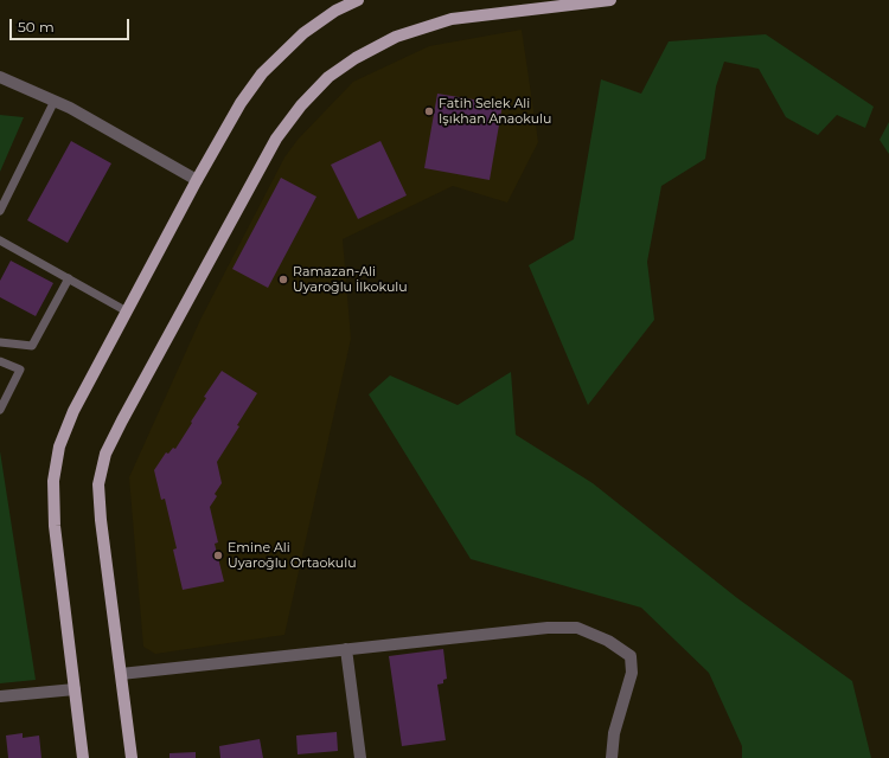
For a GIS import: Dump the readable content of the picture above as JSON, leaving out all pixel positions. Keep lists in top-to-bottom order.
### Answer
{
  "places": ["Fatih Selek Ali Işıkhan Anaokulu", "Ramazan-Ali Uyaroğlu İlkokulu", "Emine Ali Uyaroğlu Ortaokulu"],
  "scale_bar": "50 m"
}
